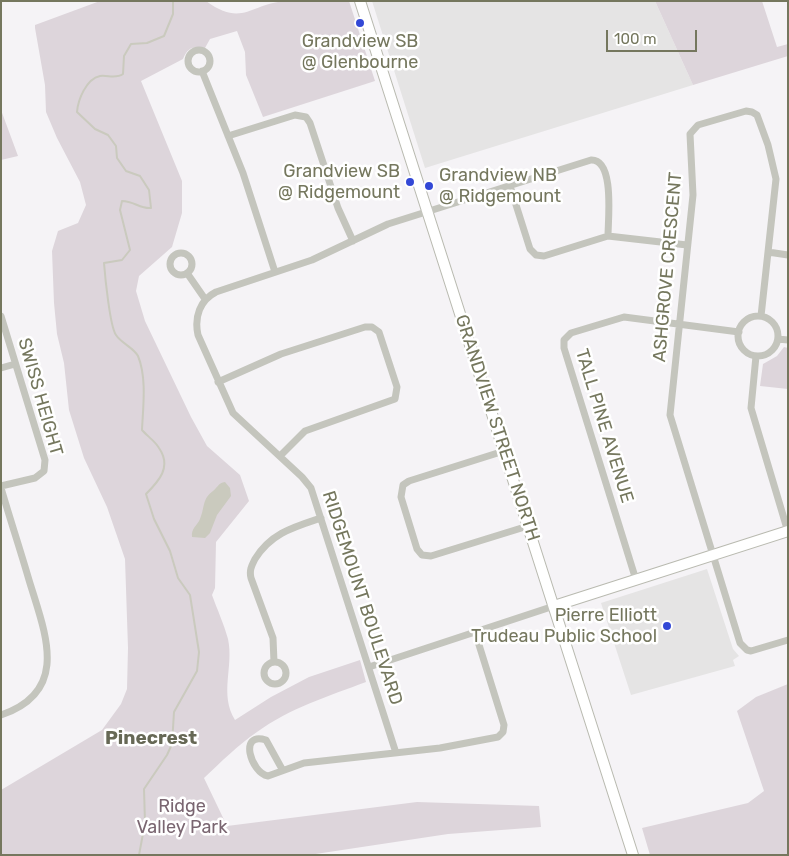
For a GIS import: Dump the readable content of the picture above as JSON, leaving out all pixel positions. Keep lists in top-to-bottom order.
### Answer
{
  "streets": {
    "street": [
      "ASHGROVE CRESCENT",
      "SWISS HEIGHT",
      "TALL PINE AVENUE",
      "GRANDVIEW STREET NORTH",
      "RIDGEMOUNT BOULEVARD"
    ]
  },
  "crossings": [
    ["ASHGROVE CRESCENT", "TALL PINE AVENUE"]
  ],
  "districts": ["Pinecrest"],
  "parks": ["Ridge Valley Park"],
  "places": [
    "Grandview SB @ Glenbourne",
    "Grandview SB @ Ridgemount",
    "Grandview NB @ Ridgemount",
    "Pierre Elliott Trudeau Public School"
  ],
  "scale_bar": "100 m"
}
